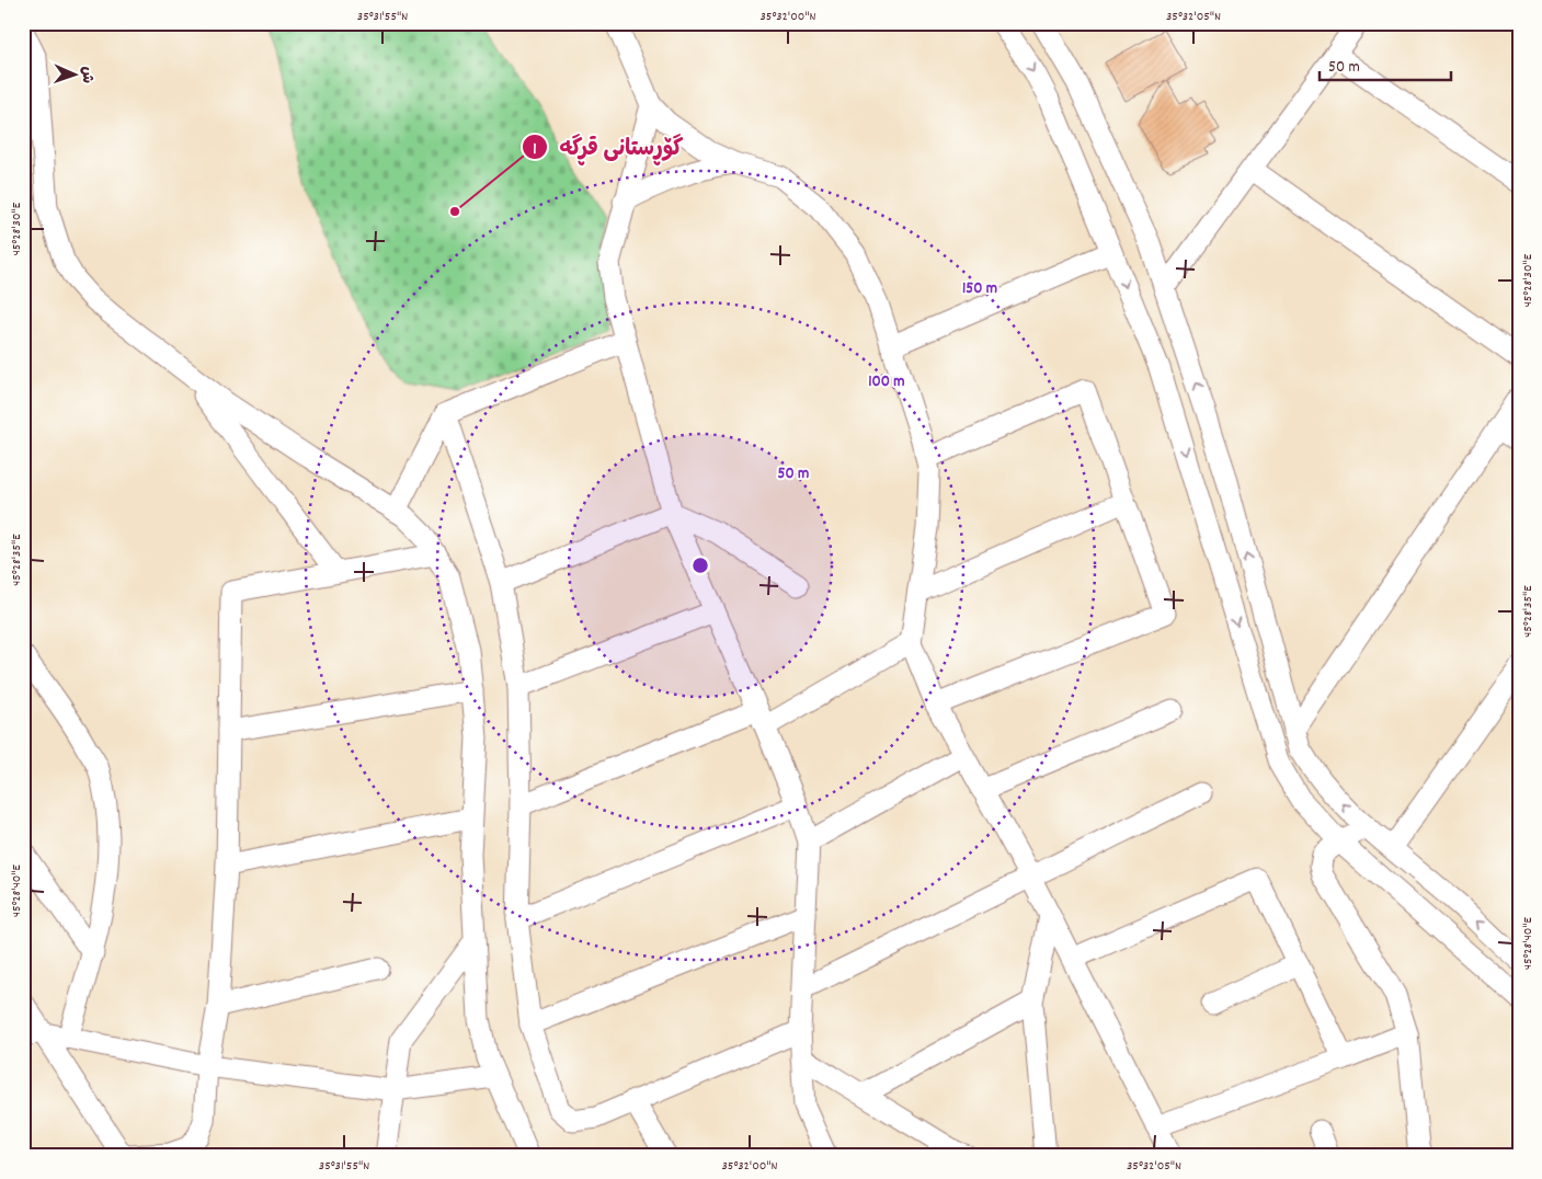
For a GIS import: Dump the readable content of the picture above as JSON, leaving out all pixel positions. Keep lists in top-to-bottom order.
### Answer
{
  "places": ["گۆڕستانی قڕگە"],
  "scale_bar": "50 m",
  "north": "right",
  "coordinates": [
    "35°31'55\"N",
    "35°32'00\"N",
    "35°32'05\"N",
    "45°28'30\"E",
    "45°28'35\"E",
    "45°28'40\"E"
  ],
  "rings": ["150 m", "100 m", "50 m"]
}
